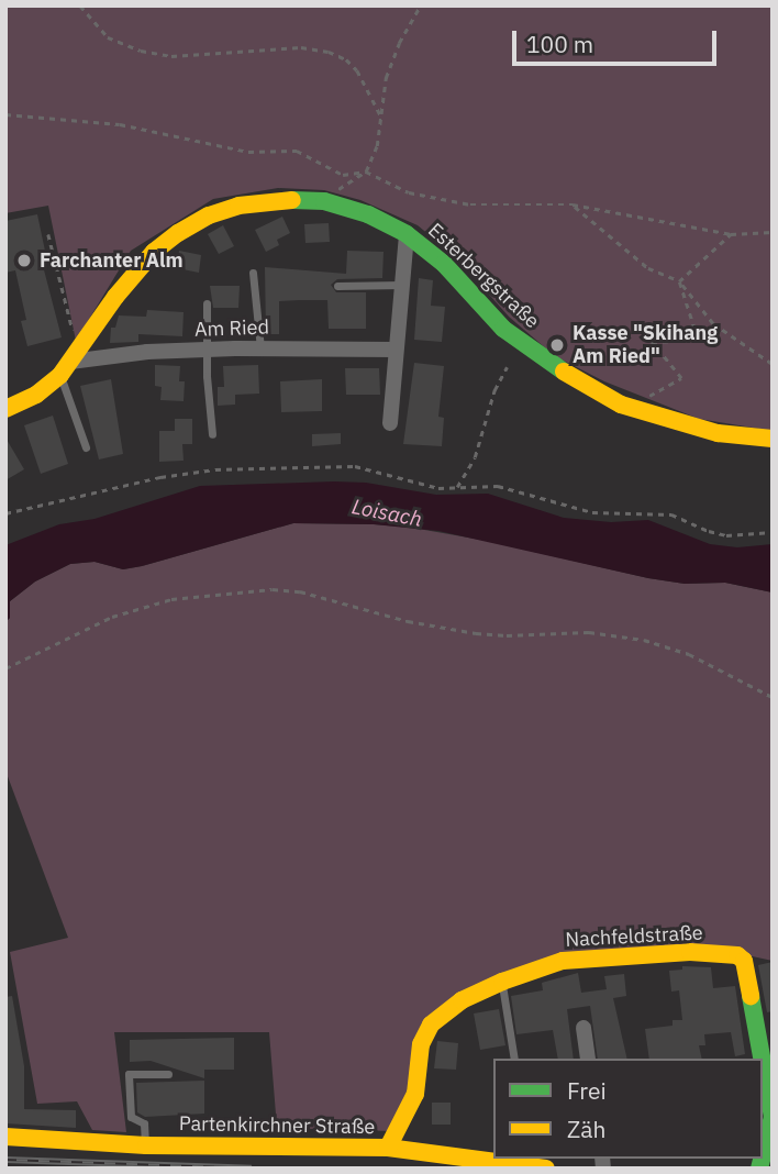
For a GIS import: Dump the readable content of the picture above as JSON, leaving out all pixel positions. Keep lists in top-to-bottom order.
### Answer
{
  "streets": {
    "street": [
      "Esterbergstraße",
      "Am Ried",
      "Nachfeldstraße",
      "Partenkirchner Straße"
    ]
  },
  "crossings": [
    ["Esterbergstraße", "Am Ried"],
    ["Nachfeldstraße", "Partenkirchner Straße"]
  ],
  "water": ["Loisach"],
  "places": ["Farchanter Alm", "Kasse \"Skihang Am Ried\""],
  "legend": ["Frei", "Zäh"],
  "scale_bar": "100 m"
}
